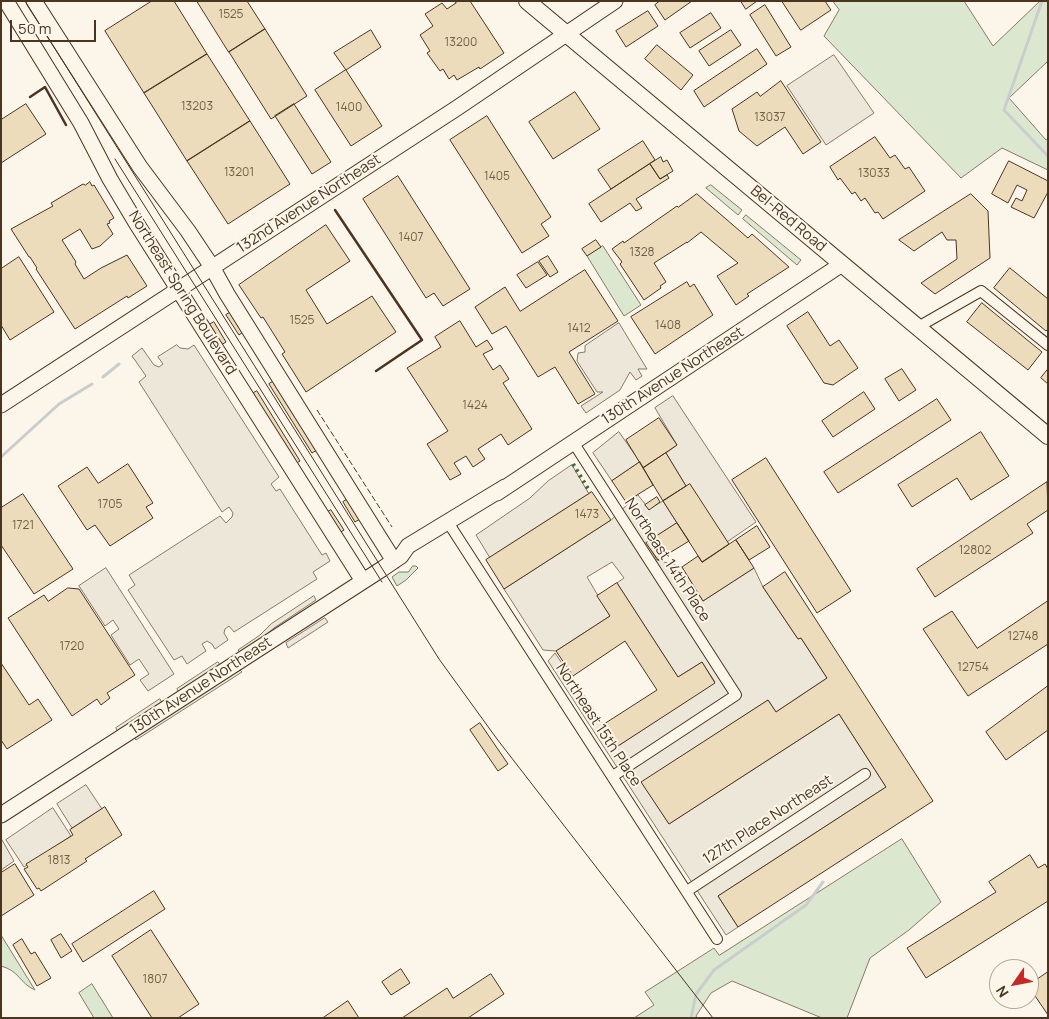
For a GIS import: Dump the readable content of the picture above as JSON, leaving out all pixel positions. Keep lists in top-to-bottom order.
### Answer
{
  "streets": {
    "main road": ["Bel-Red Road"],
    "street": [
      "132nd Avenue Northeast",
      "Northeast Spring Boulevard",
      "130th Avenue Northeast",
      "Northeast 14th Place",
      "Northeast 15th Place",
      "127th Place Northeast"
    ]
  },
  "crossings": [
    ["132nd Avenue Northeast", "Bel-Red Road"],
    ["132nd Avenue Northeast", "Northeast Spring Boulevard"],
    ["Bel-Red Road", "130th Avenue Northeast"],
    ["Northeast Spring Boulevard", "130th Avenue Northeast"],
    ["130th Avenue Northeast", "Northeast 14th Place"],
    ["130th Avenue Northeast", "Northeast 15th Place"],
    ["Northeast 14th Place", "Northeast 15th Place"],
    ["Northeast 15th Place", "127th Place Northeast"]
  ],
  "house_numbers": [
    "1525",
    "13200",
    "13203",
    "1400",
    "13037",
    "13201",
    "13033",
    "1405",
    "1407",
    "1328",
    "1525",
    "1408",
    "1412",
    "1424",
    "1705",
    "1473",
    "1721",
    "12802",
    "12748",
    "1720",
    "12754",
    "1813",
    "1807"
  ],
  "scale_bar": "50 m",
  "north": "bottom left"
}
